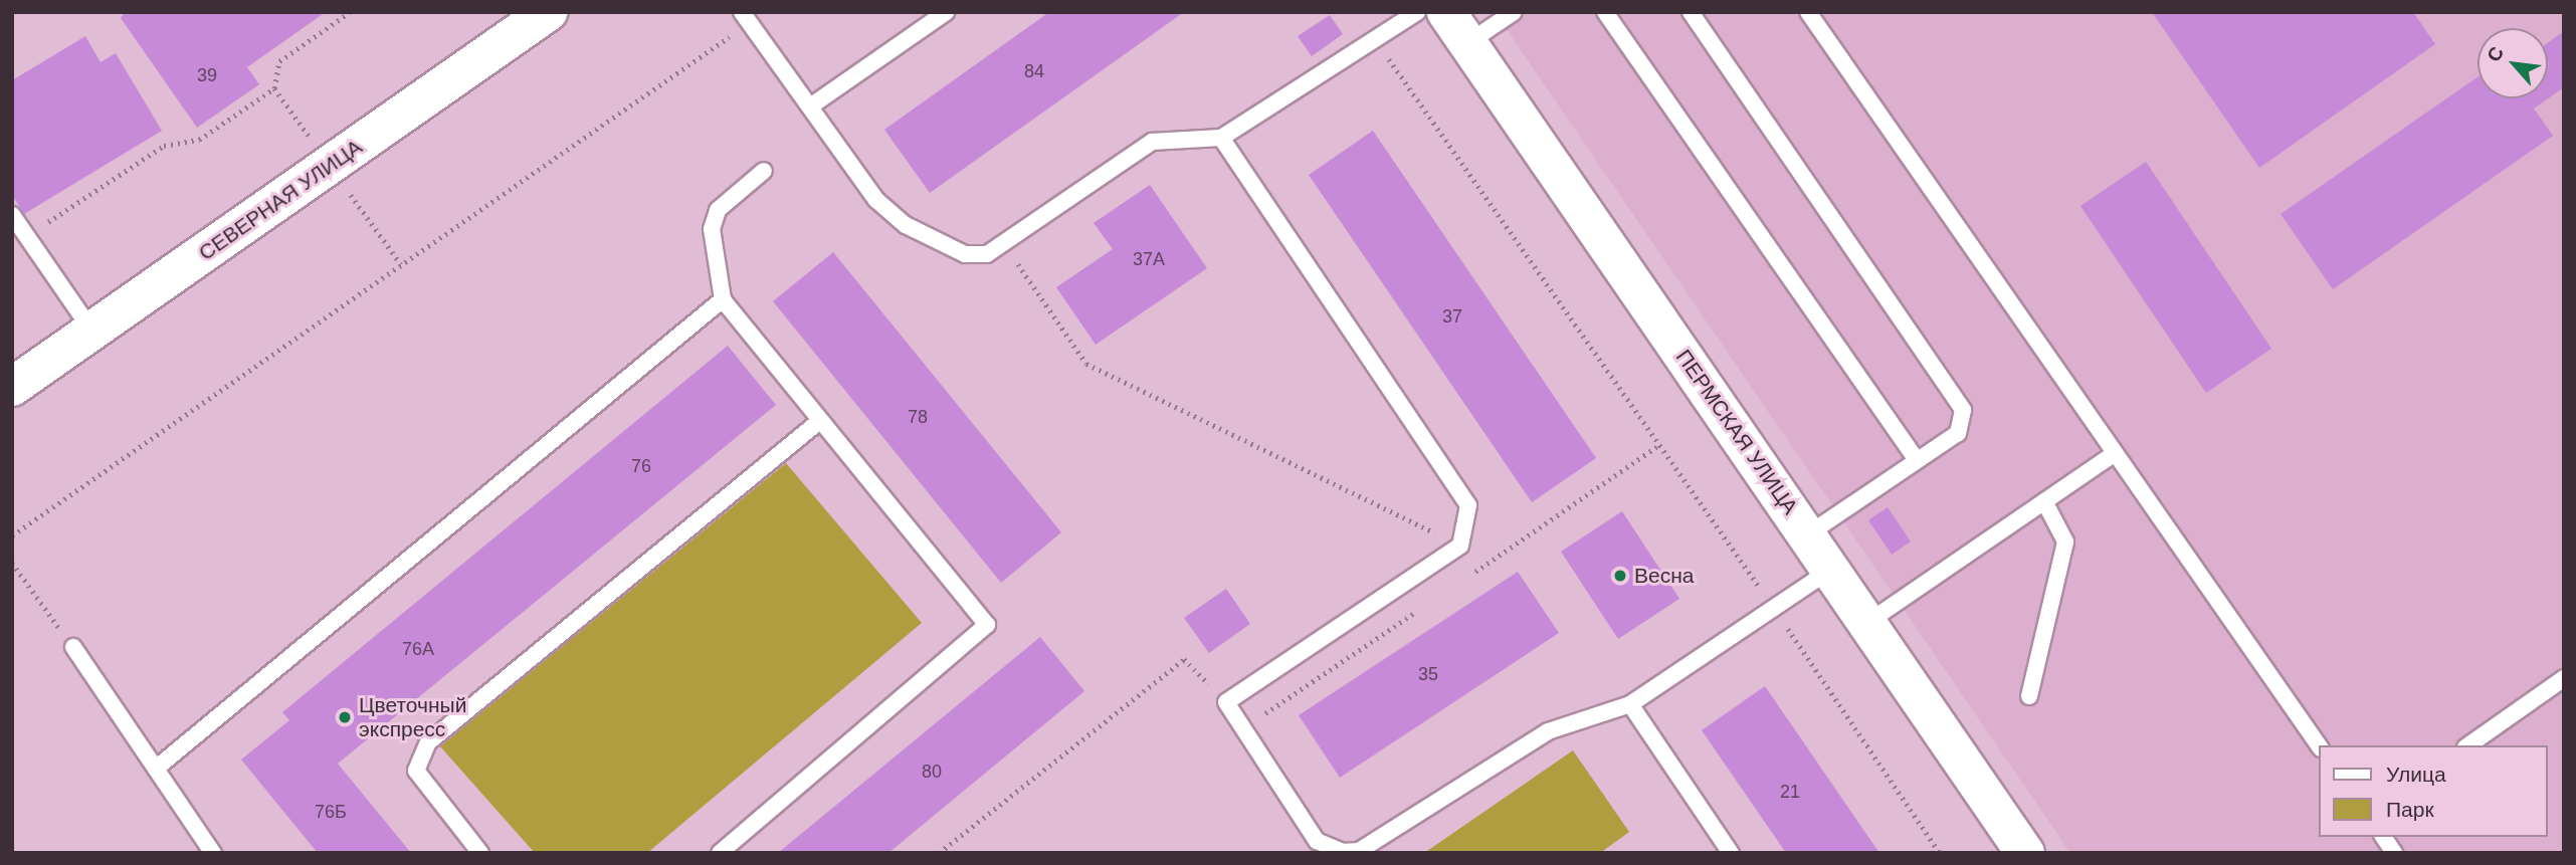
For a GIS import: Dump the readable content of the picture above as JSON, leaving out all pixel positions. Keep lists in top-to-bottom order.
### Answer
{
  "streets": {
    "street": ["СЕВЕРНАЯ УЛИЦА", "ПЕРМСКАЯ УЛИЦА"]
  },
  "places": ["Весна", "Цветочный экспресс"],
  "house_numbers": [
    "84",
    "39",
    "37А",
    "37",
    "78",
    "76",
    "76А",
    "35",
    "80",
    "21",
    "76Б"
  ],
  "legend": ["Улица", "Парк"],
  "north": "top left"
}
